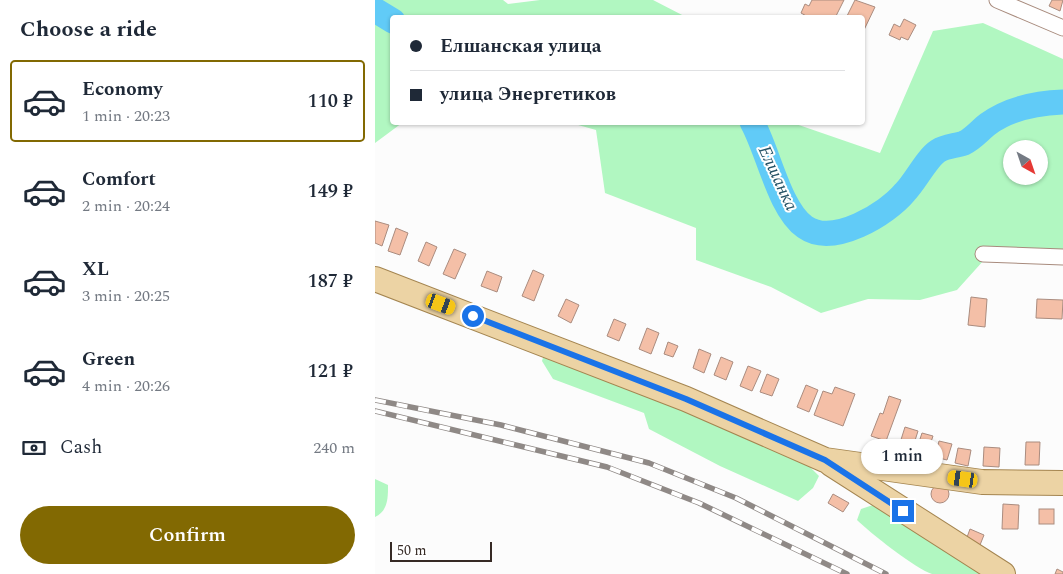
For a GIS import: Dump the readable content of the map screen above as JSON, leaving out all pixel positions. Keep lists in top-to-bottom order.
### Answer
{
  "water": ["Елшанка"],
  "scale_bar": "50 m",
  "north": "bottom right",
  "page": {
    "heading": "Choose a ride",
    "banner": ["Елшанская улица", "улица Энергетиков"],
    "list": [
      {
        "name": "Economy",
        "note": "1 min · 20:23",
        "value": "110 ₽"
      },
      {
        "name": "Comfort",
        "note": "2 min · 20:24",
        "value": "149 ₽"
      },
      {
        "name": "XL",
        "note": "3 min · 20:25",
        "value": "187 ₽"
      },
      {
        "name": "Green",
        "note": "4 min · 20:26",
        "value": "121 ₽"
      }
    ],
    "pay": ["Cash", "240 m"],
    "bubble": "1 min",
    "buttons": "Confirm",
    "scale": "50 m"
  }
}
